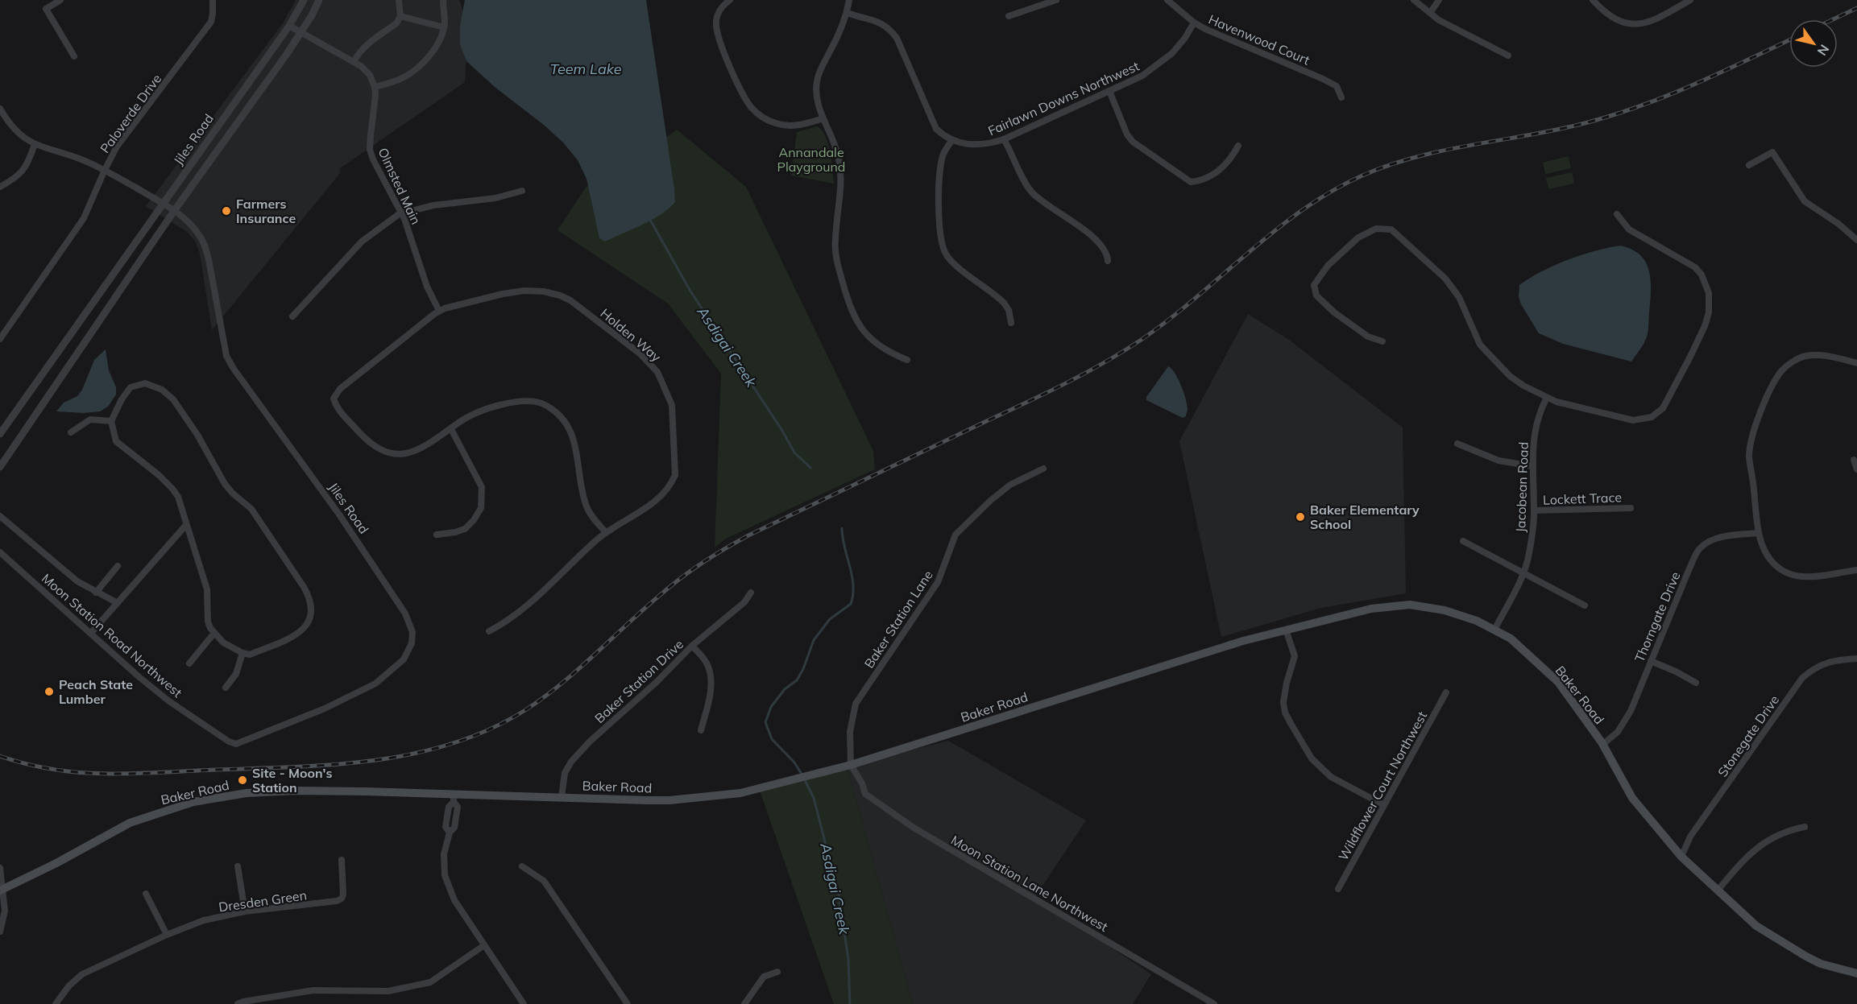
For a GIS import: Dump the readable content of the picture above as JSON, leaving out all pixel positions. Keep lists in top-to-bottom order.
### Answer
{
  "streets": {
    "main road": ["Baker Road"],
    "street": [
      "Havenwood Court",
      "Fairlawn Downs Northwest",
      "Paloverde Drive",
      "Jiles Road",
      "Olmsted Main",
      "Holden Way",
      "Jacobean Road",
      "Lockett Trace",
      "Thorngate Drive",
      "Baker Station Lane",
      "Moon Station Road Northwest",
      "Baker Station Drive",
      "Stonegate Drive",
      "Wildflower Court Northwest",
      "Moon Station Lane Northwest",
      "Dresden Green"
    ]
  },
  "crossings": [
    ["Havenwood Court", "Fairlawn Downs Northwest"],
    ["Jiles Road", "Moon Station Road Northwest"],
    ["Olmsted Main", "Holden Way"],
    ["Jacobean Road", "Lockett Trace"],
    ["Jacobean Road", "Baker Road"],
    ["Thorngate Drive", "Baker Road"],
    ["Baker Station Lane", "Baker Road"],
    ["Baker Station Lane", "Moon Station Lane Northwest"],
    ["Baker Station Drive", "Baker Road"],
    ["Baker Road", "Stonegate Drive"],
    ["Baker Road", "Moon Station Lane Northwest"]
  ],
  "water": ["Teem Lake", "Asdigai Creek"],
  "parks": ["Annandale Playground"],
  "places": [
    "Farmers Insurance",
    "Baker Elementary School",
    "Peach State Lumber",
    "Site - Moon's Station"
  ],
  "north": "bottom right"
}
